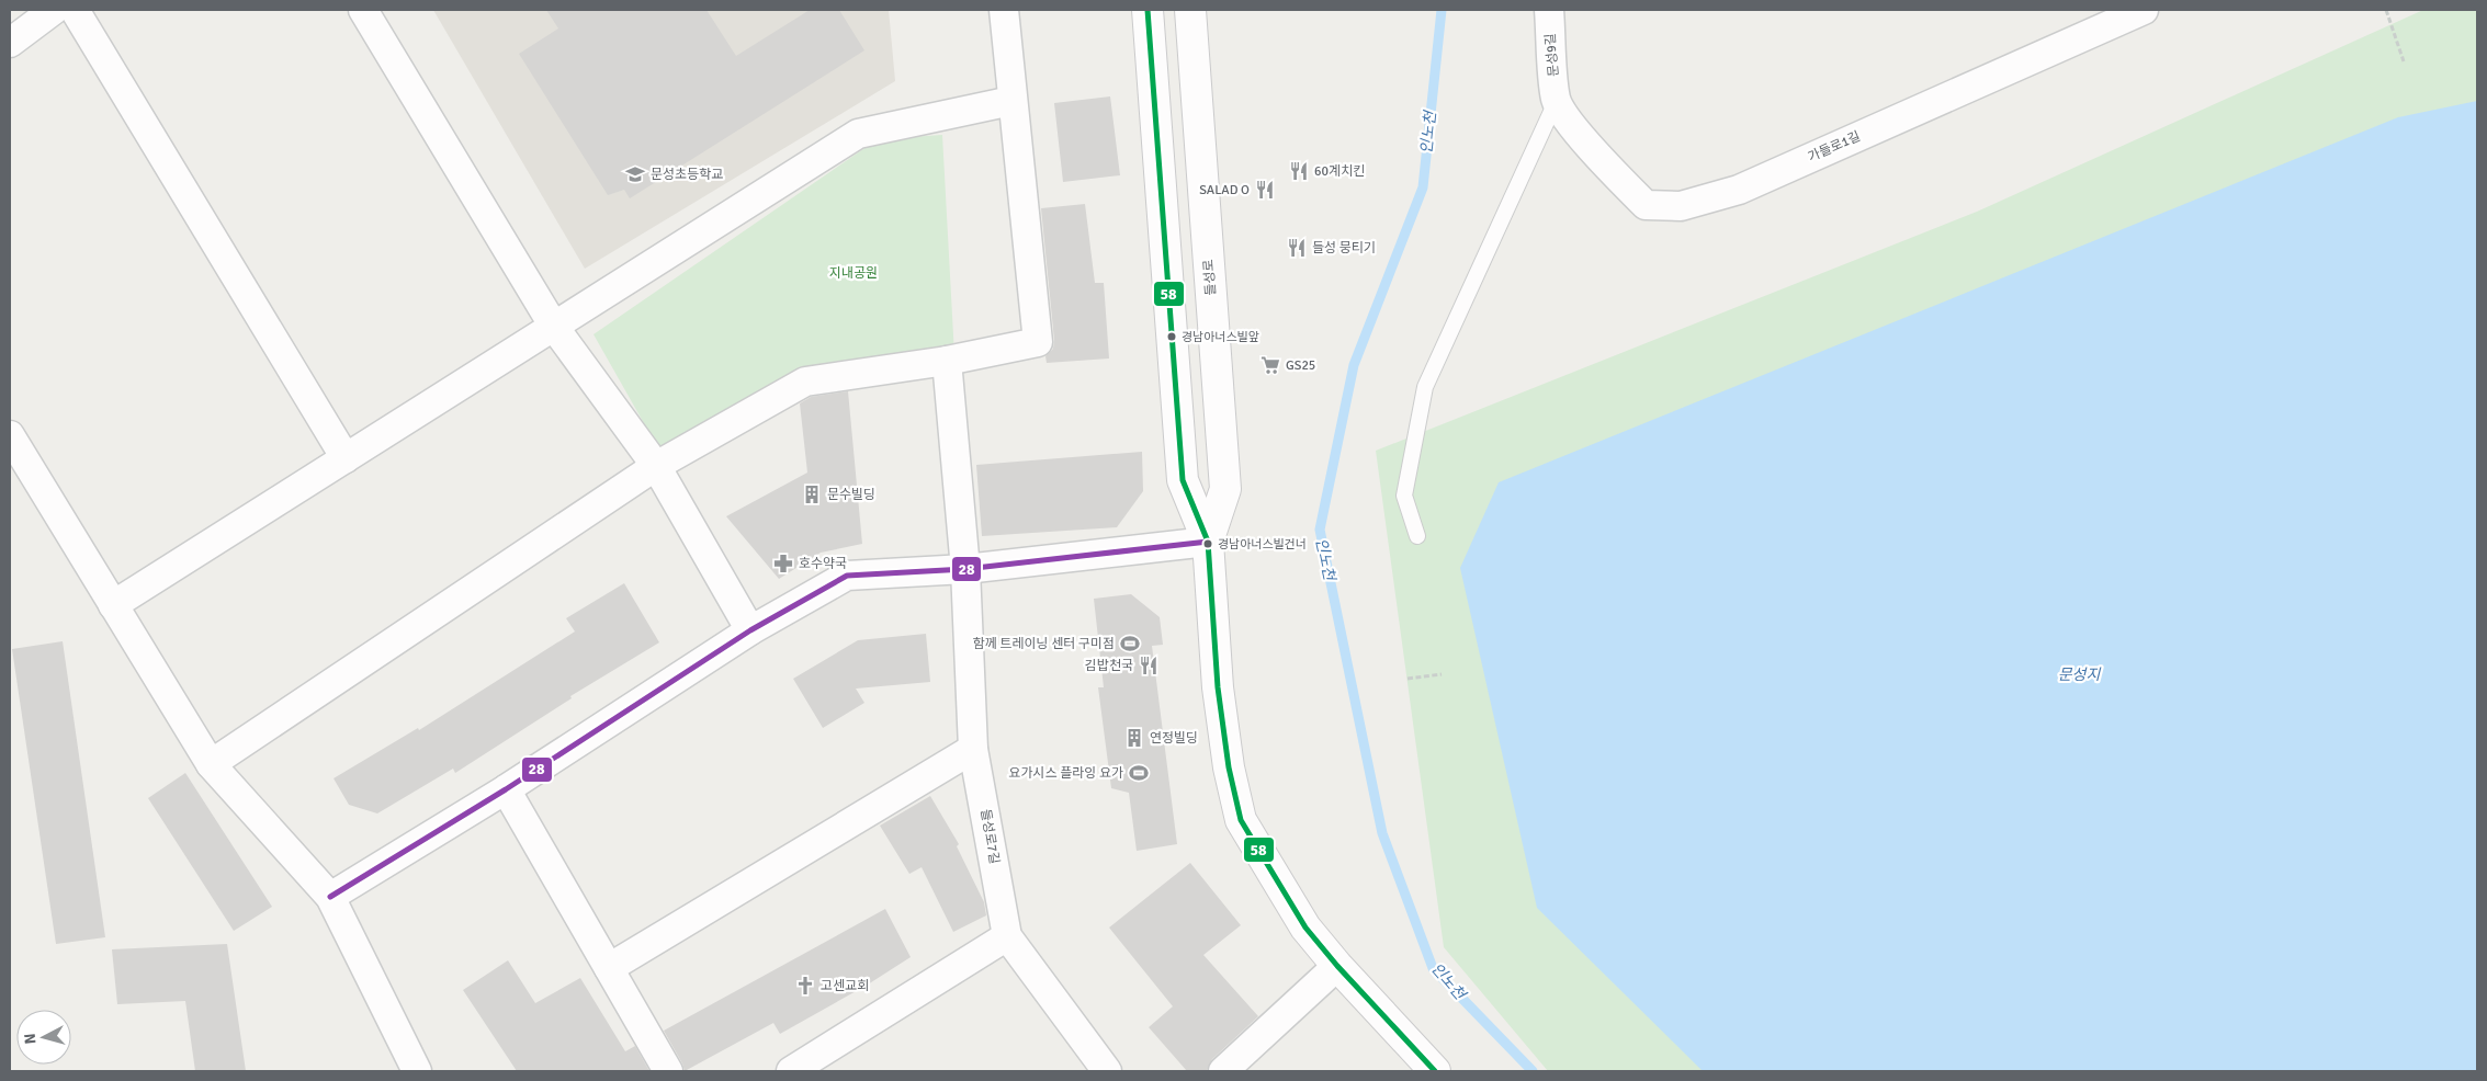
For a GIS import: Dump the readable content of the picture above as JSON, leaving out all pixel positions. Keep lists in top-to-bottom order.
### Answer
{
  "streets": {
    "street": [
      "문성9길",
      "가들로1길",
      "들성로",
      "들성로7길"
    ]
  },
  "crossings": [
    ["문성9길", "가들로1길"]
  ],
  "water": ["인노천", "문성지"],
  "parks": ["지내공원"],
  "places": {
    "restaurant": [
      "60계치킨",
      "SALAD O",
      "들성 뭉티기",
      "김밥천국"
    ],
    "school or university": ["문성초등학교"],
    "other": ["경남아너스빌앞", "경남아너스빌건너"],
    "supermarket": ["GS25"],
    "building": ["문수빌딩", "연정빌딩"],
    "pharmacy": ["호수약국"],
    "sports": ["함께 트레이닝 센터 구미점", "요가시스 플라잉 요가"],
    "church": ["고센교회"]
  },
  "lines": ["transit line 58", "transit line 28"],
  "north": "left"
}
